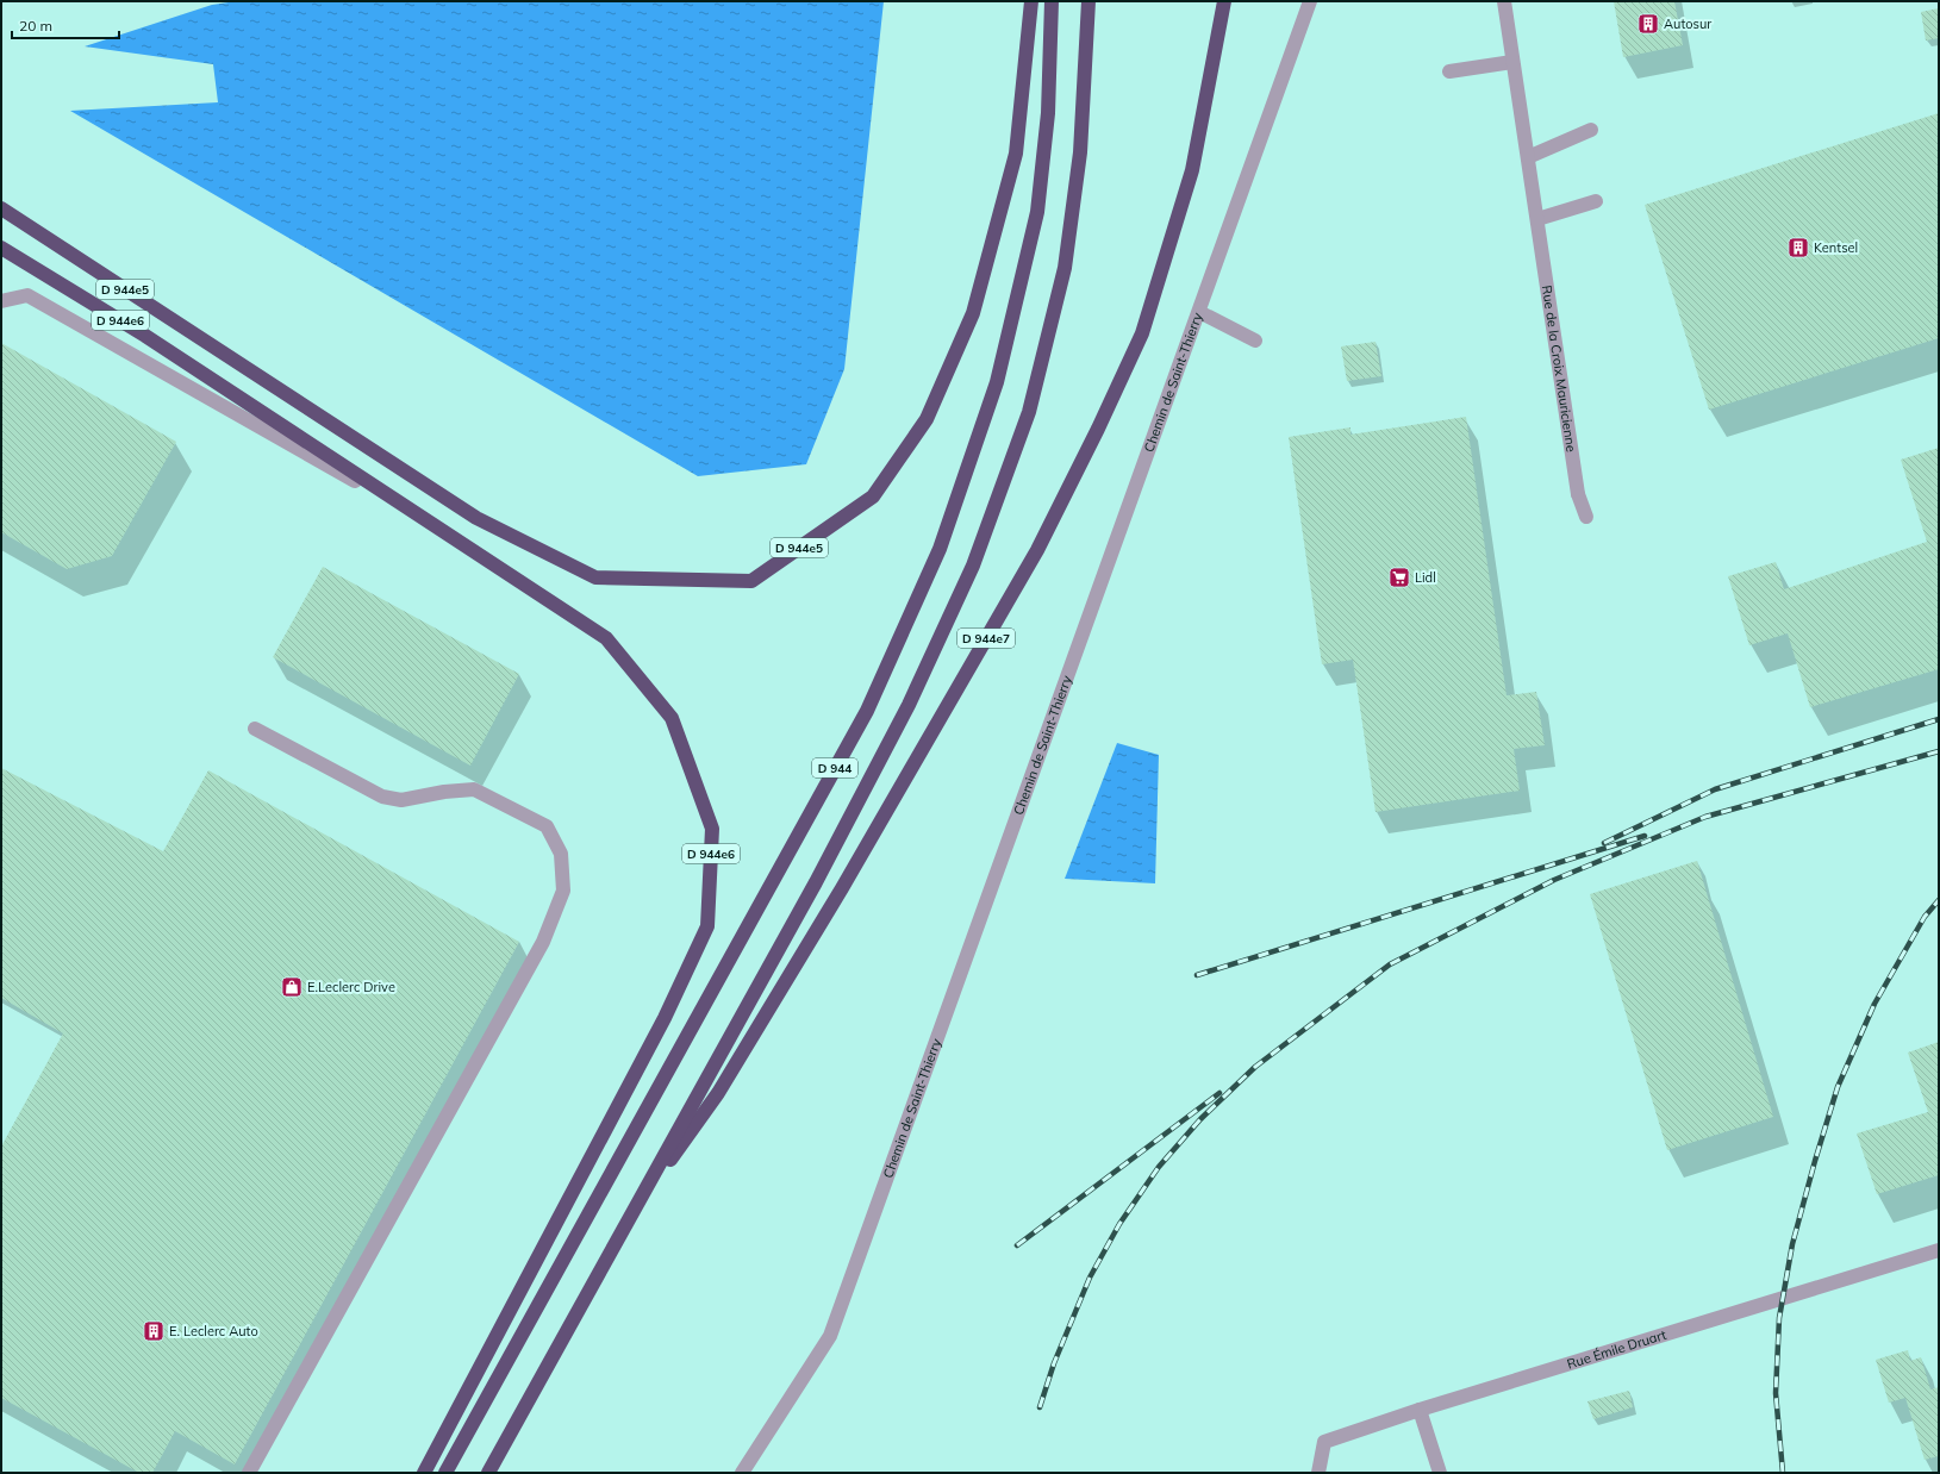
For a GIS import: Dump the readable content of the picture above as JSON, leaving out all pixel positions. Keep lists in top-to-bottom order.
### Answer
{
  "streets": {
    "highway": [
      "D 944e5",
      "D 944e6",
      "D 944e7",
      "D 944"
    ],
    "street": ["Rue de la Croix Mauricienne", "Chemin de Saint-Thierry", "Rue Émile Druart"]
  },
  "crossings": [
    ["D 944e7", "D 944"]
  ],
  "places": {
    "building": ["Autosur", "Kentsel", "E. Leclerc Auto"],
    "supermarket": ["Lidl"],
    "shop": ["E.Leclerc Drive"]
  },
  "scale_bar": "20 m"
}
